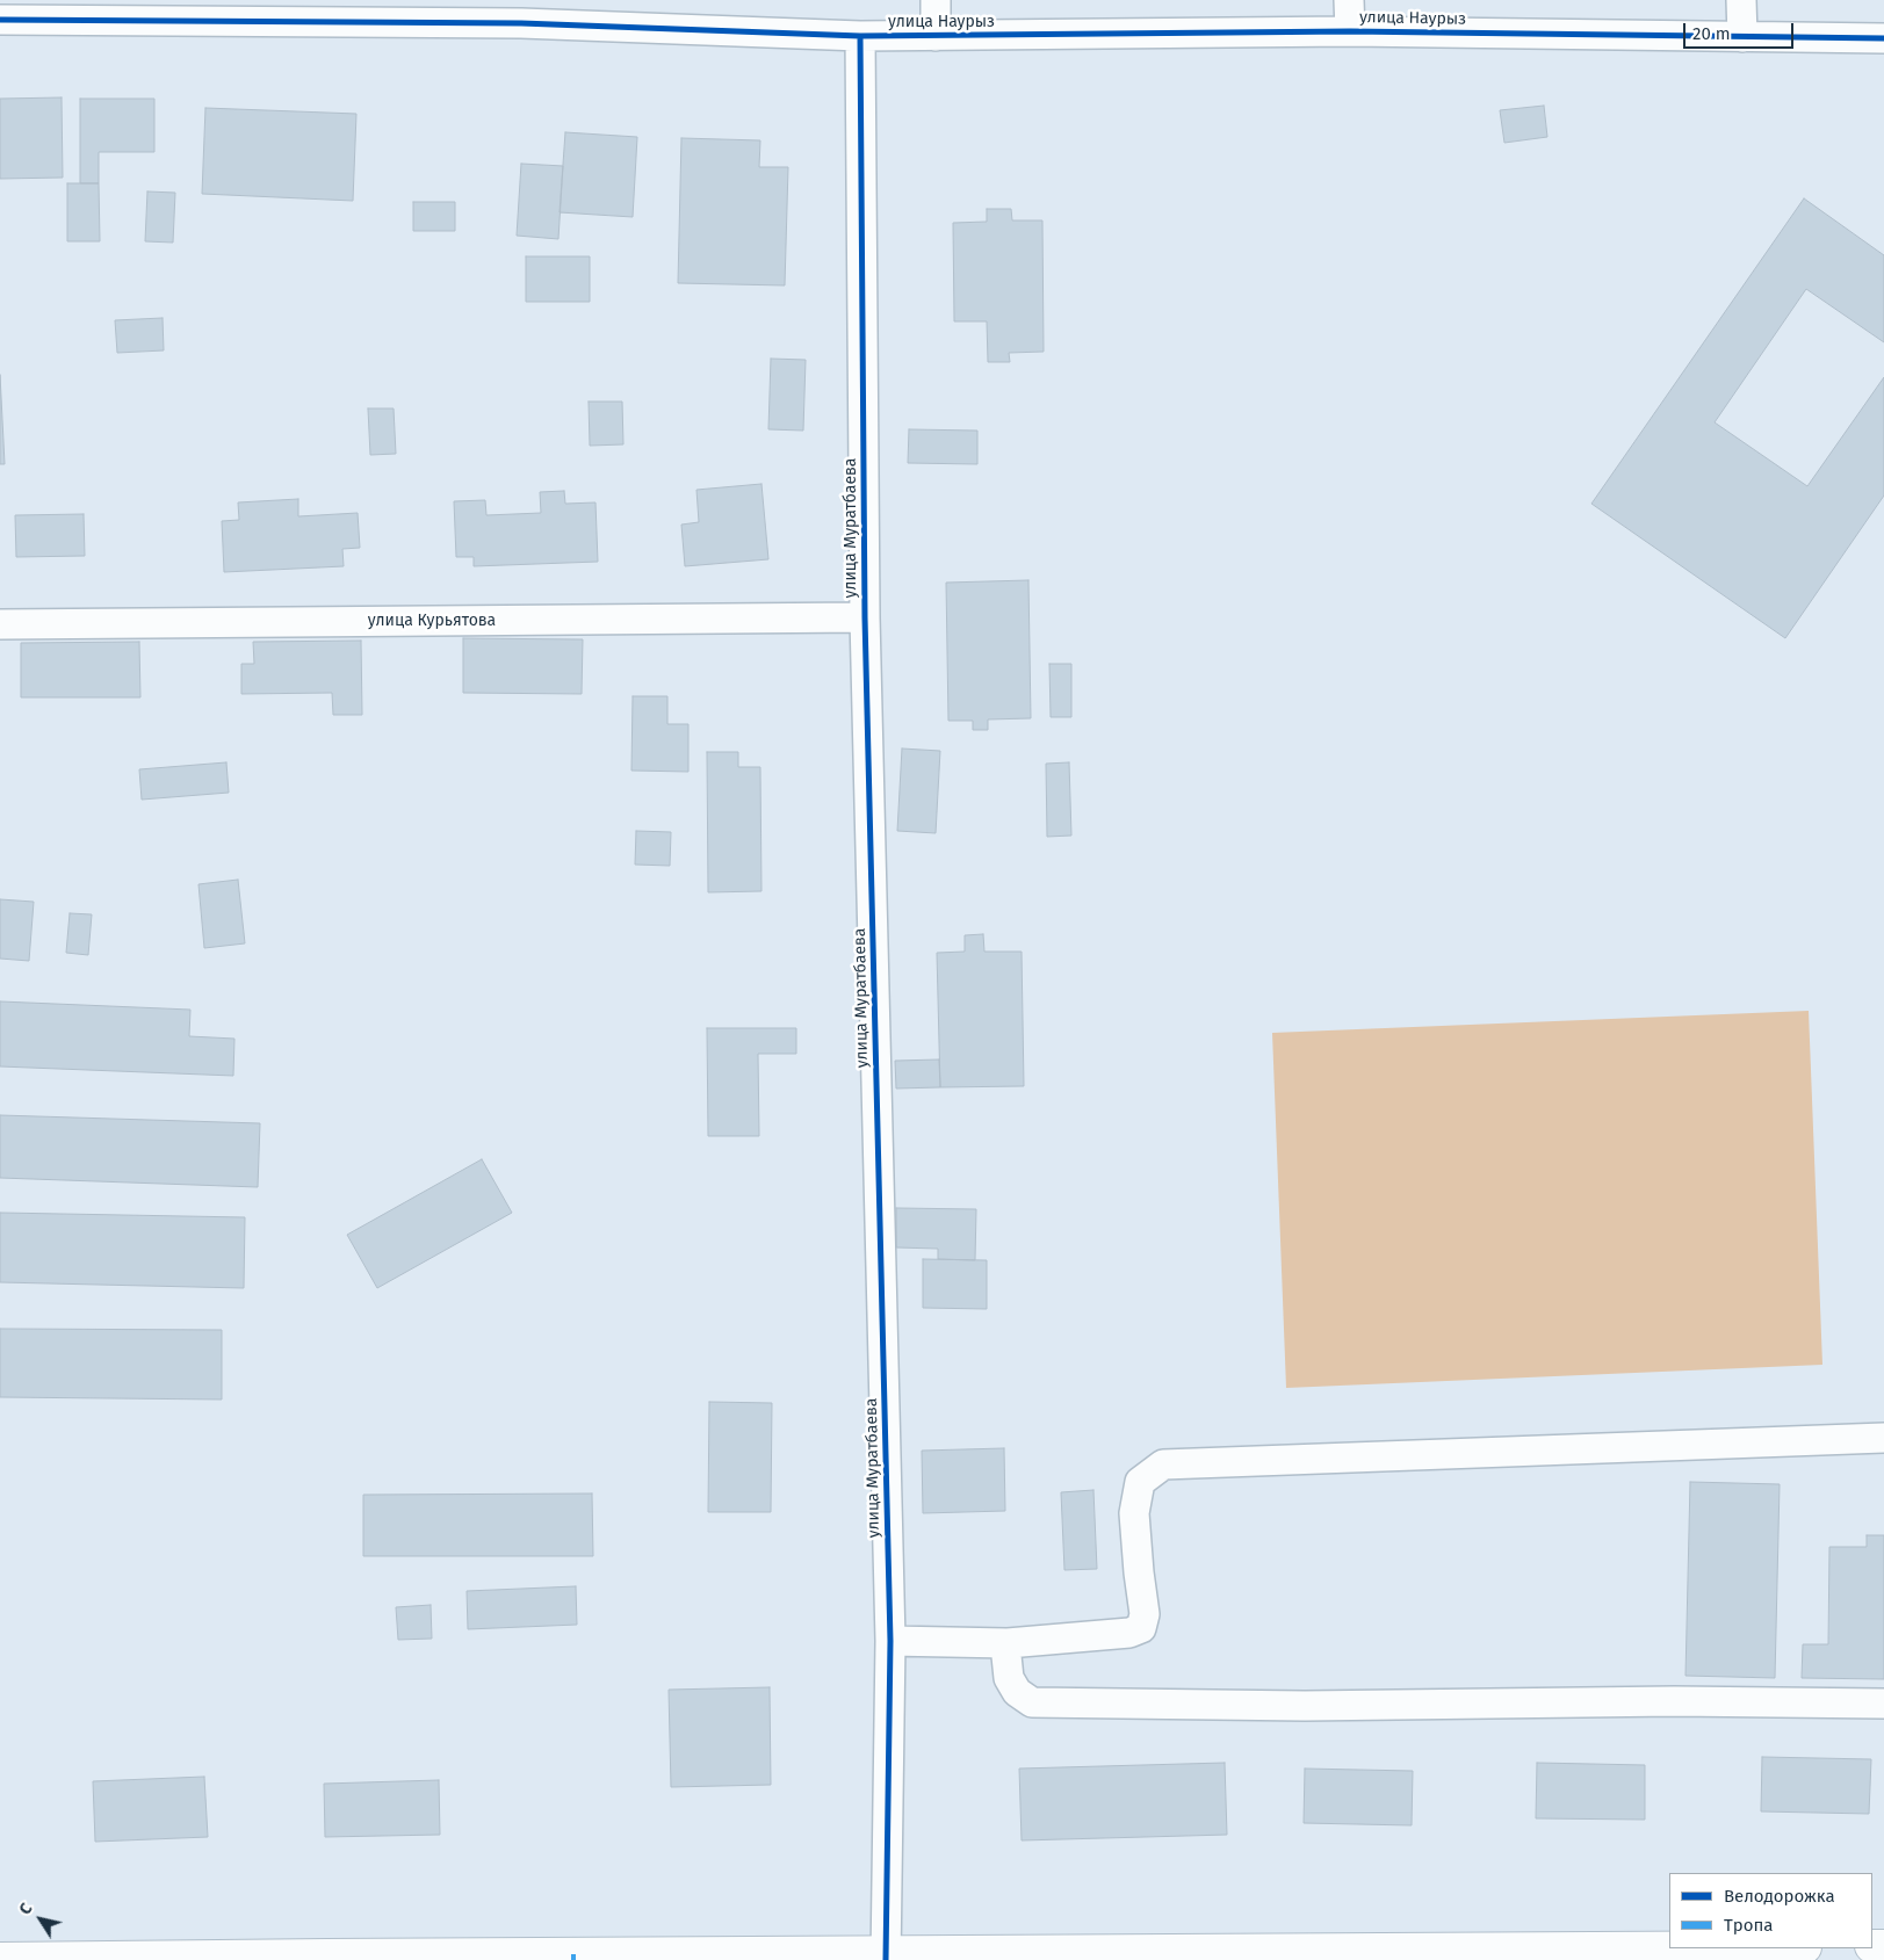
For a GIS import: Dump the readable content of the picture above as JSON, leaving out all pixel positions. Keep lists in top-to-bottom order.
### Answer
{
  "streets": {
    "street": ["улица Наурыз", "улица Муратбаева", "улица Курьятова"]
  },
  "crossings": [
    ["улица Наурыз", "улица Муратбаева"],
    ["улица Муратбаева", "улица Курьятова"]
  ],
  "legend": ["Велодорожка", "Тропа"],
  "scale_bar": "20 m",
  "north": "top left"
}
